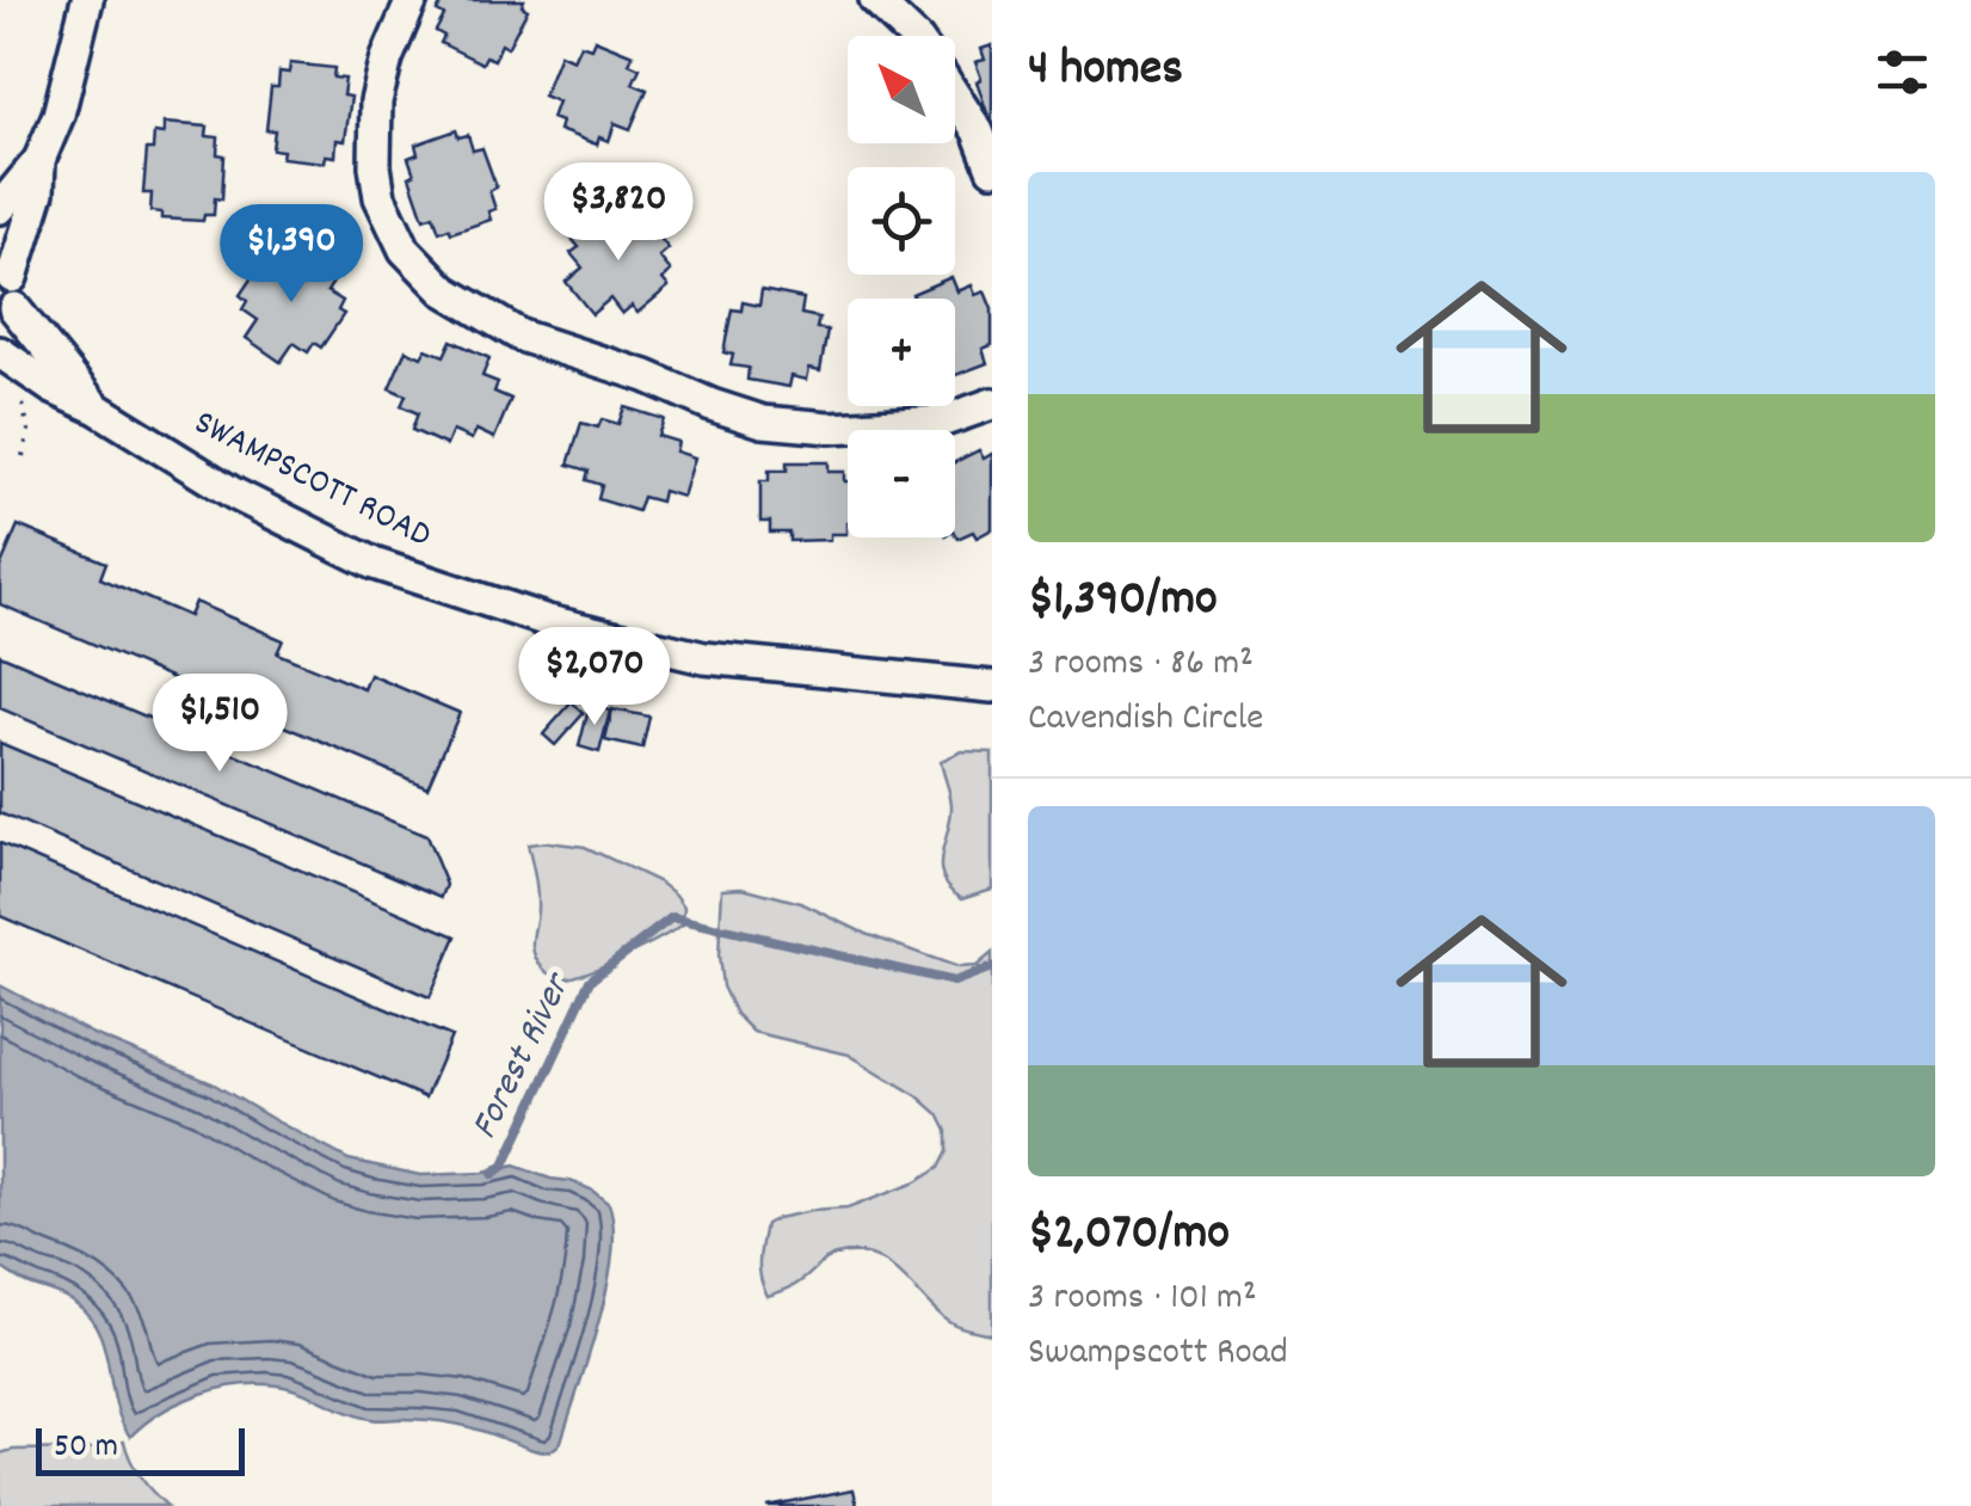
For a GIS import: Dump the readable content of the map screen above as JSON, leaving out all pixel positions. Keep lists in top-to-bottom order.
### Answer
{
  "streets": {
    "street": ["SWAMPSCOTT ROAD"]
  },
  "water": ["Forest River"],
  "scale_bar": "50 m",
  "north": "top left",
  "page": {
    "heading": "4 homes",
    "map_buttons": ["+", "−"],
    "list": [
      {
        "name": "$1,390/mo",
        "note": "3 rooms · 86 m² · Cavendish Circle"
      },
      {
        "name": "$2,070/mo",
        "note": "3 rooms · 101 m² · Swampscott Road"
      }
    ],
    "price": [
      "$3,820",
      "$1,390",
      "$2,070",
      "$1,510"
    ],
    "scale": "50 m"
  }
}
